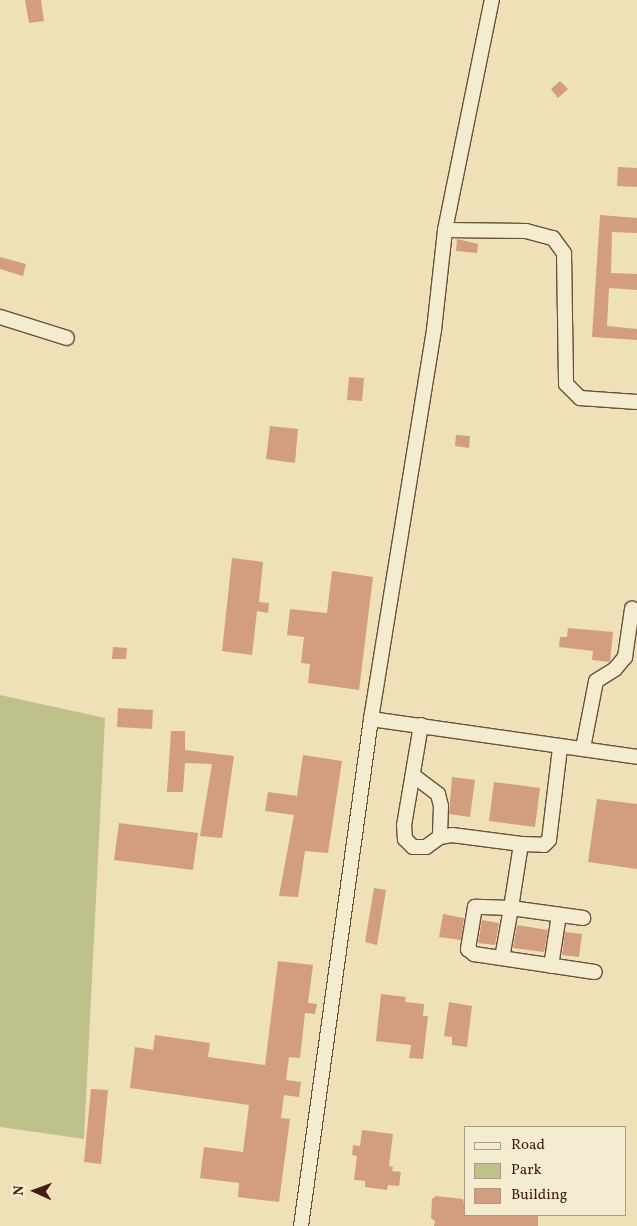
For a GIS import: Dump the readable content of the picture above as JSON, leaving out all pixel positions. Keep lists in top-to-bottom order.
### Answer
{
  "legend": ["Road", "Park", "Building"],
  "north": "left"
}
